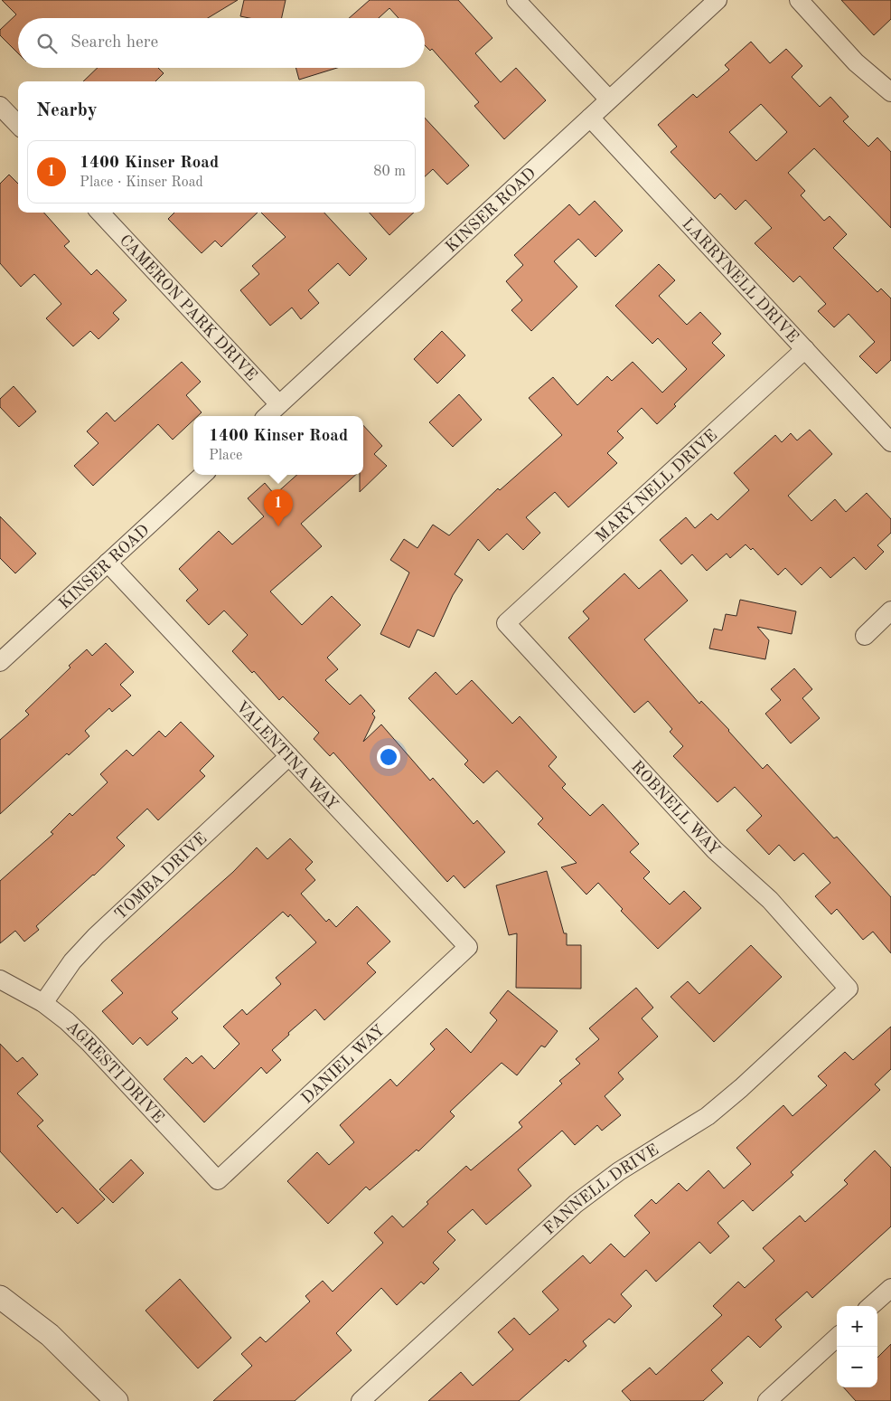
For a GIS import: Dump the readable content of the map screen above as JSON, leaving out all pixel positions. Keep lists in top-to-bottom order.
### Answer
{
  "streets": {
    "street": [
      "KINSER ROAD",
      "LARRYNELL DRIVE",
      "CAMERON PARK DRIVE",
      "MARY NELL DRIVE",
      "VALENTINA WAY",
      "ROBNELL WAY",
      "TOMBA DRIVE",
      "DANIEL WAY",
      "AGRESTI DRIVE",
      "FANNELL DRIVE"
    ]
  },
  "crossings": [
    ["KINSER ROAD", "LARRYNELL DRIVE"],
    ["KINSER ROAD", "CAMERON PARK DRIVE"],
    ["KINSER ROAD", "VALENTINA WAY"],
    ["LARRYNELL DRIVE", "MARY NELL DRIVE"],
    ["MARY NELL DRIVE", "ROBNELL WAY"],
    ["VALENTINA WAY", "TOMBA DRIVE"],
    ["VALENTINA WAY", "DANIEL WAY"],
    ["ROBNELL WAY", "FANNELL DRIVE"],
    ["TOMBA DRIVE", "AGRESTI DRIVE"],
    ["DANIEL WAY", "AGRESTI DRIVE"]
  ],
  "page": {
    "search": "Search here",
    "heading": "Nearby",
    "list": [
      {
        "mark": "1",
        "name": "1400 Kinser Road",
        "note": "Place · Kinser Road",
        "value": "80 m"
      }
    ],
    "popup": ["1400 Kinser Road", "Place"],
    "pins": "1",
    "map_buttons": ["+", "−"]
  }
}
